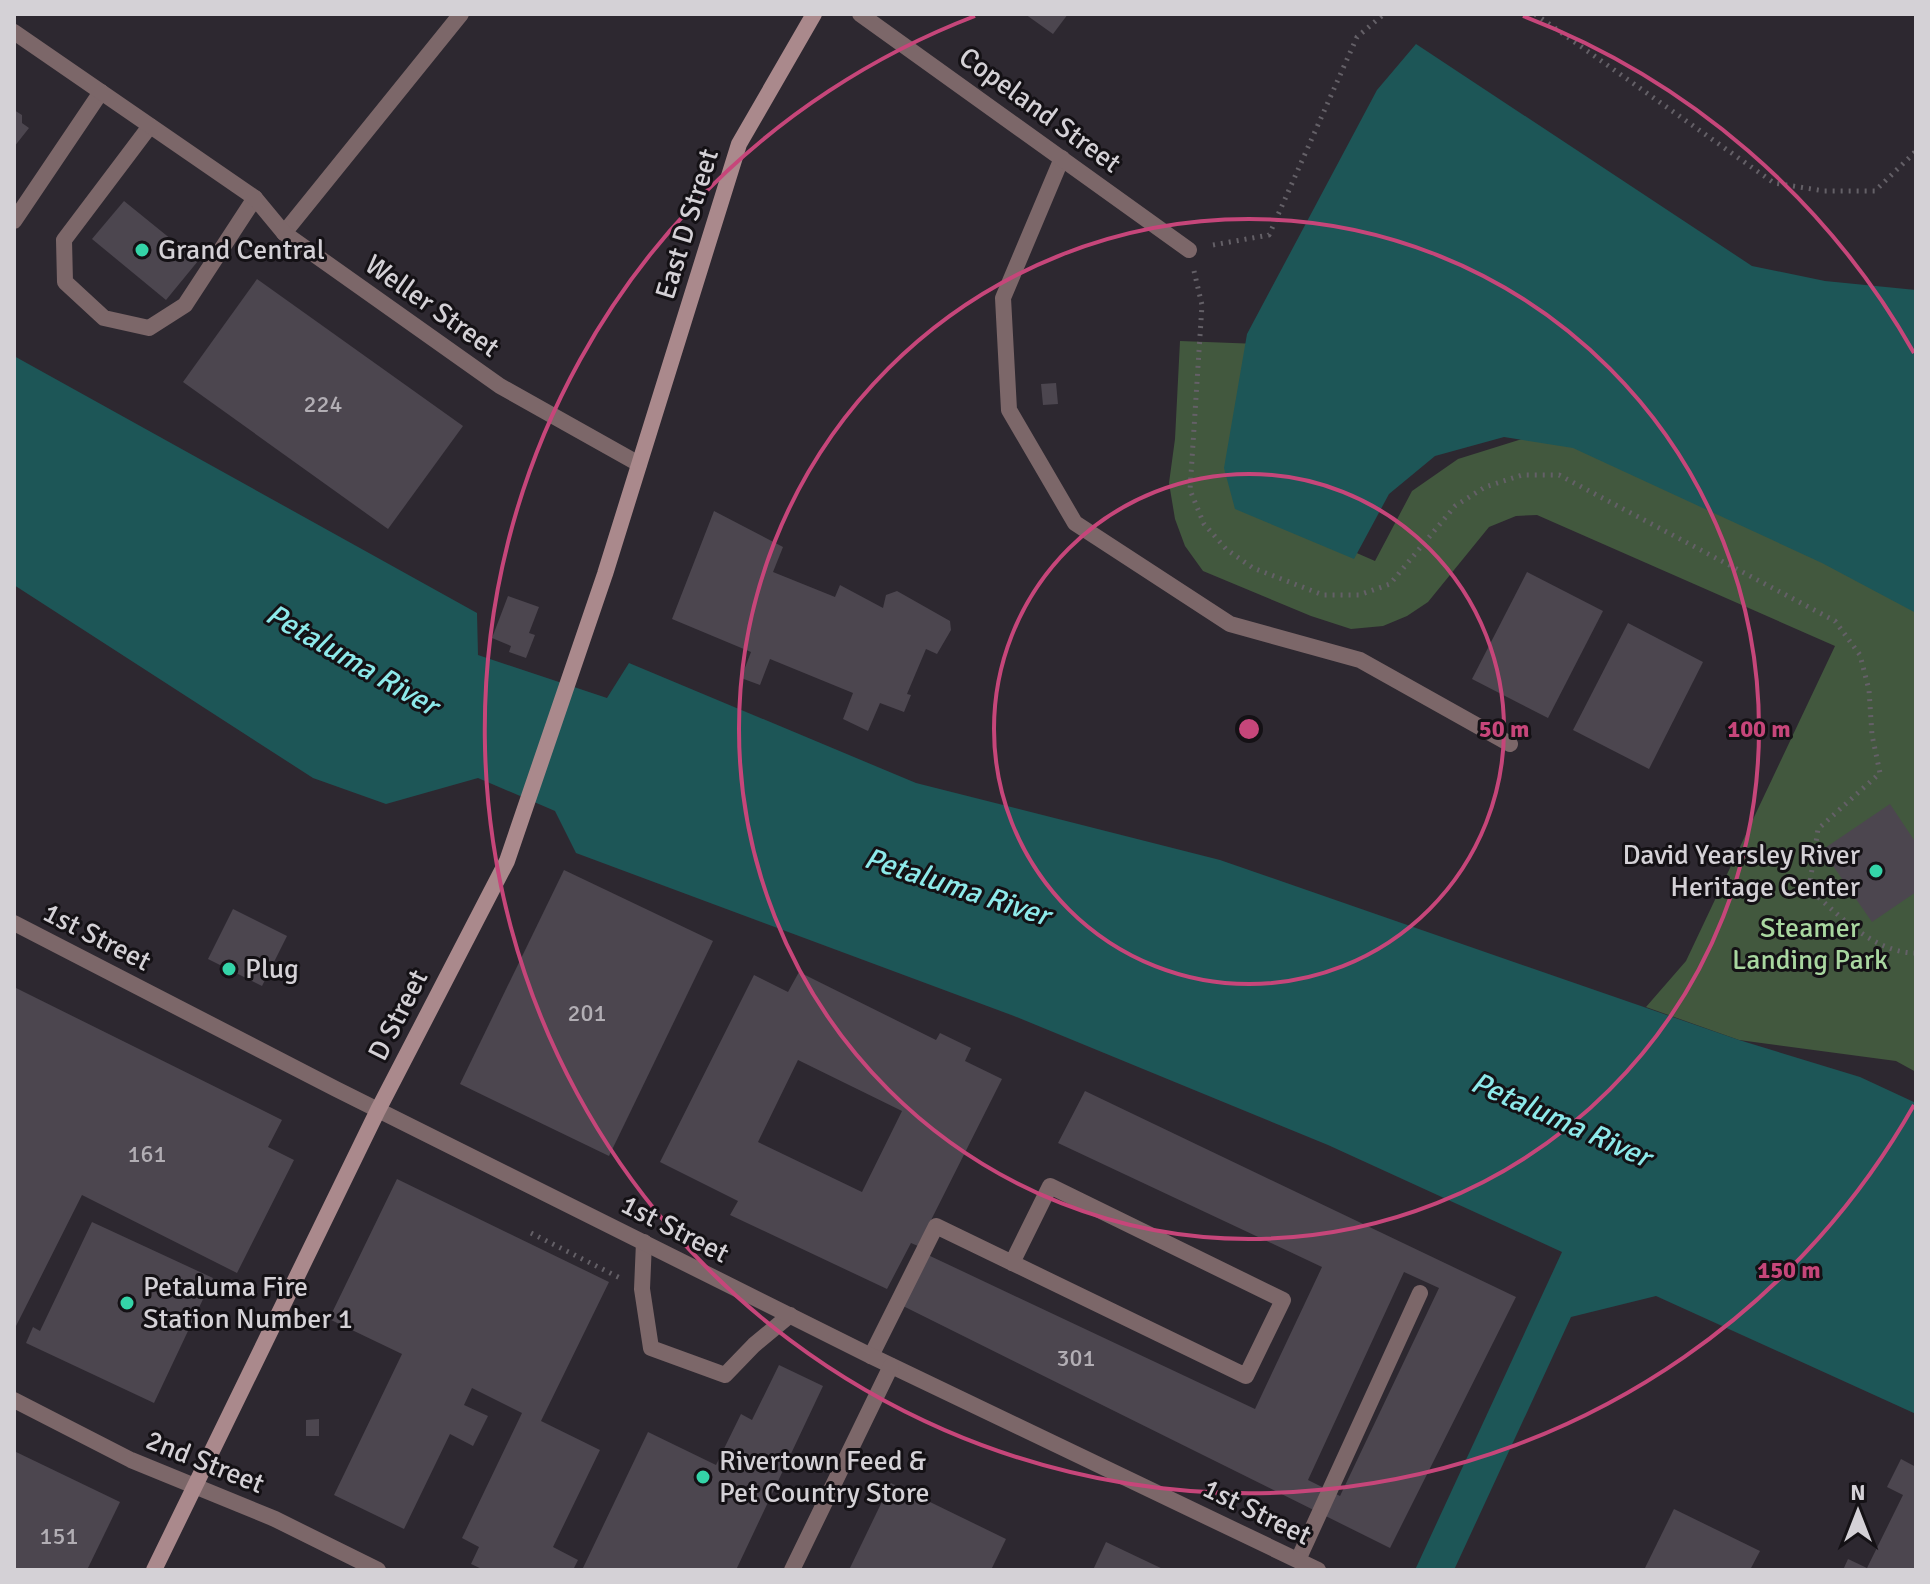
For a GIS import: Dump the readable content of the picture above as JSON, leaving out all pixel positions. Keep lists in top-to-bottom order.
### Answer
{
  "streets": {
    "street": [
      "Copeland Street",
      "East D Street",
      "Weller Street",
      "1st Street",
      "D Street",
      "2nd Street"
    ]
  },
  "crossings": [
    ["East D Street", "Weller Street"],
    ["East D Street", "D Street"],
    ["Weller Street", "D Street"],
    ["1st Street", "D Street"],
    ["D Street", "2nd Street"]
  ],
  "water": ["Petaluma River"],
  "parks": ["Steamer Landing Park"],
  "places": [
    "Grand Central",
    "David Yearsley River Heritage Center",
    "Plug",
    "Petaluma Fire Station Number 1",
    "Rivertown Feed & Pet Country Store"
  ],
  "house_numbers": [
    "224",
    "201",
    "161",
    "301",
    "151"
  ],
  "north": "top",
  "rings": ["50 m", "100 m", "150 m"]
}
